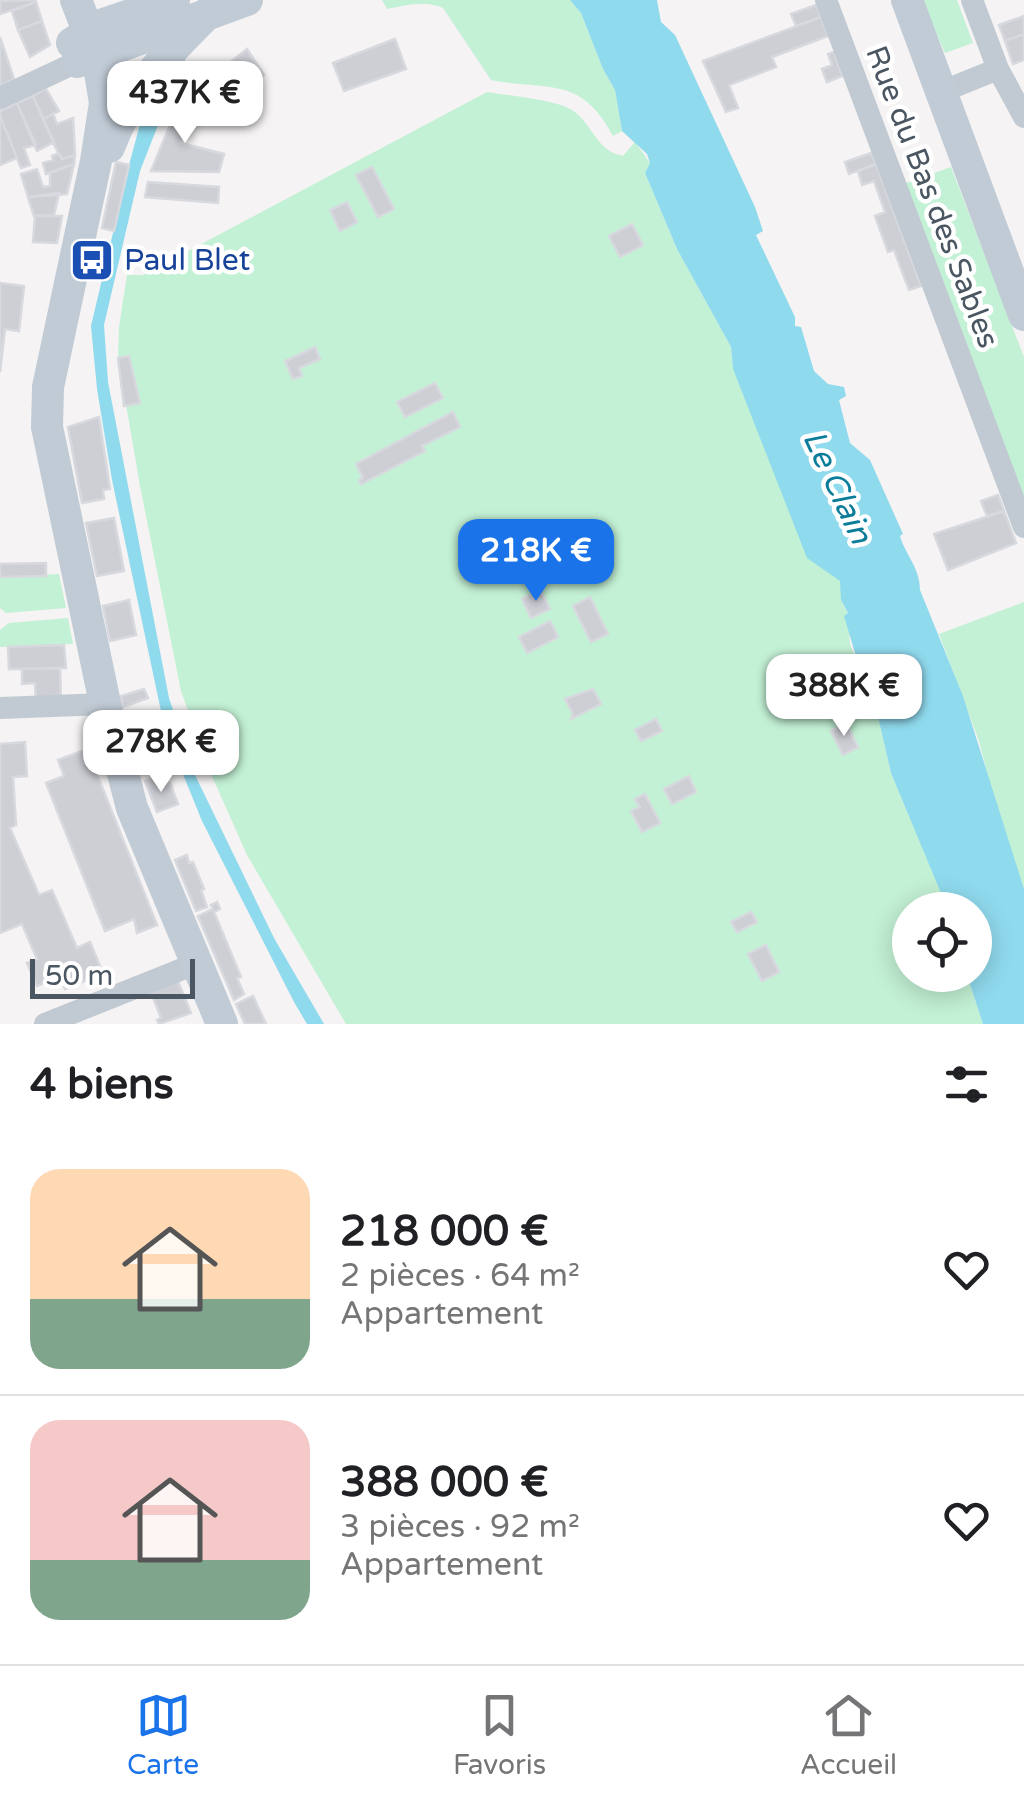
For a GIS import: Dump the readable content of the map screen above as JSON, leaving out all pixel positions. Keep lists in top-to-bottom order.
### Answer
{
  "streets": {
    "street": ["Rue du Bas des Sables"]
  },
  "water": ["Le Clain"],
  "places": {
    "bus stop": ["Paul Blet"]
  },
  "scale_bar": "50 m",
  "page": {
    "price": [
      "437K €",
      "218K €",
      "388K €",
      "278K €"
    ],
    "scale": "50 m",
    "heading": "4 biens",
    "list": [
      {
        "name": "218 000 €",
        "note": "2 pièces · 64 m² · Appartement"
      },
      {
        "name": "388 000 €",
        "note": "3 pièces · 92 m² · Appartement"
      }
    ],
    "tabs": ["Carte", "Favoris", "Accueil"]
  }
}
